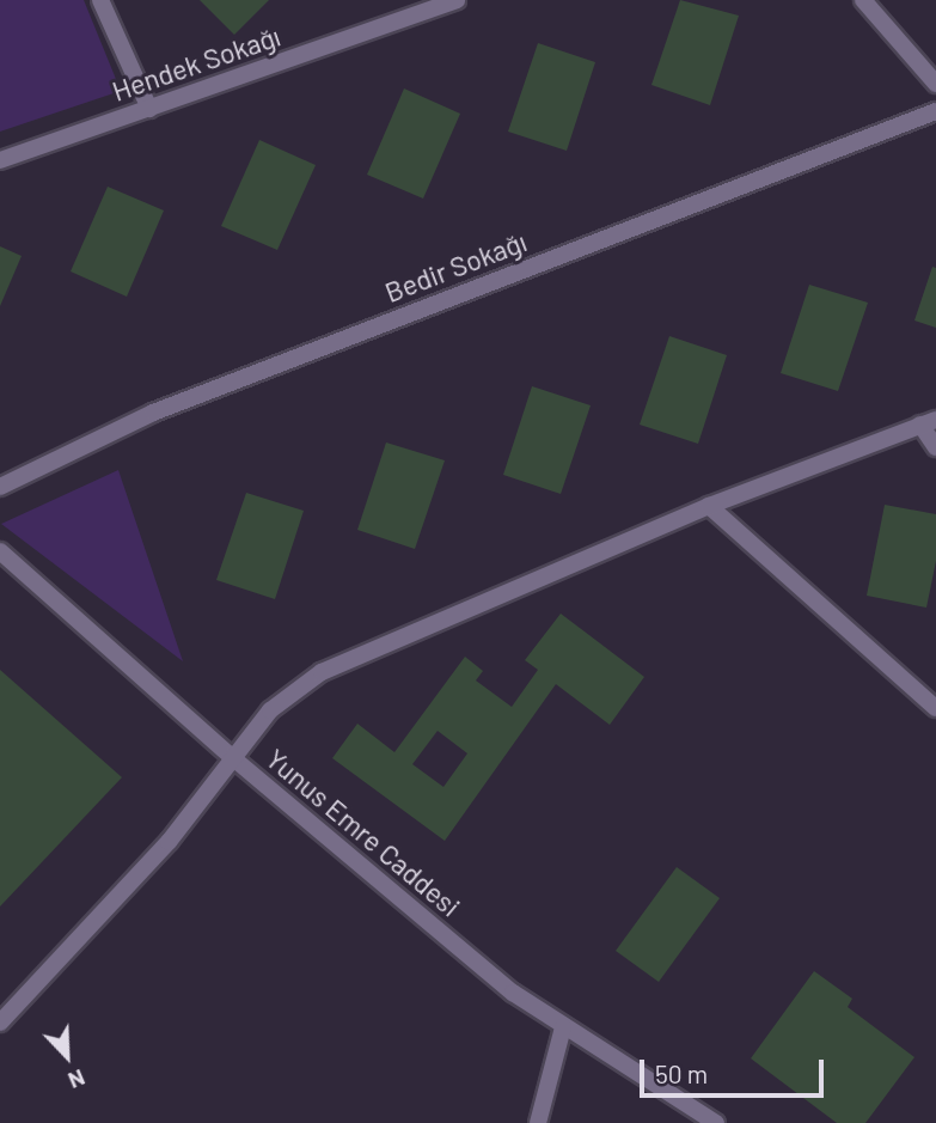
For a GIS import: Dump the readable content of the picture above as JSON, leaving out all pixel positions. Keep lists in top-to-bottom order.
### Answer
{
  "streets": {
    "street": ["Hendek Sokağı", "Bedir Sokağı", "Yunus Emre Caddesi"]
  },
  "scale_bar": "50 m",
  "north": "bottom right"
}
